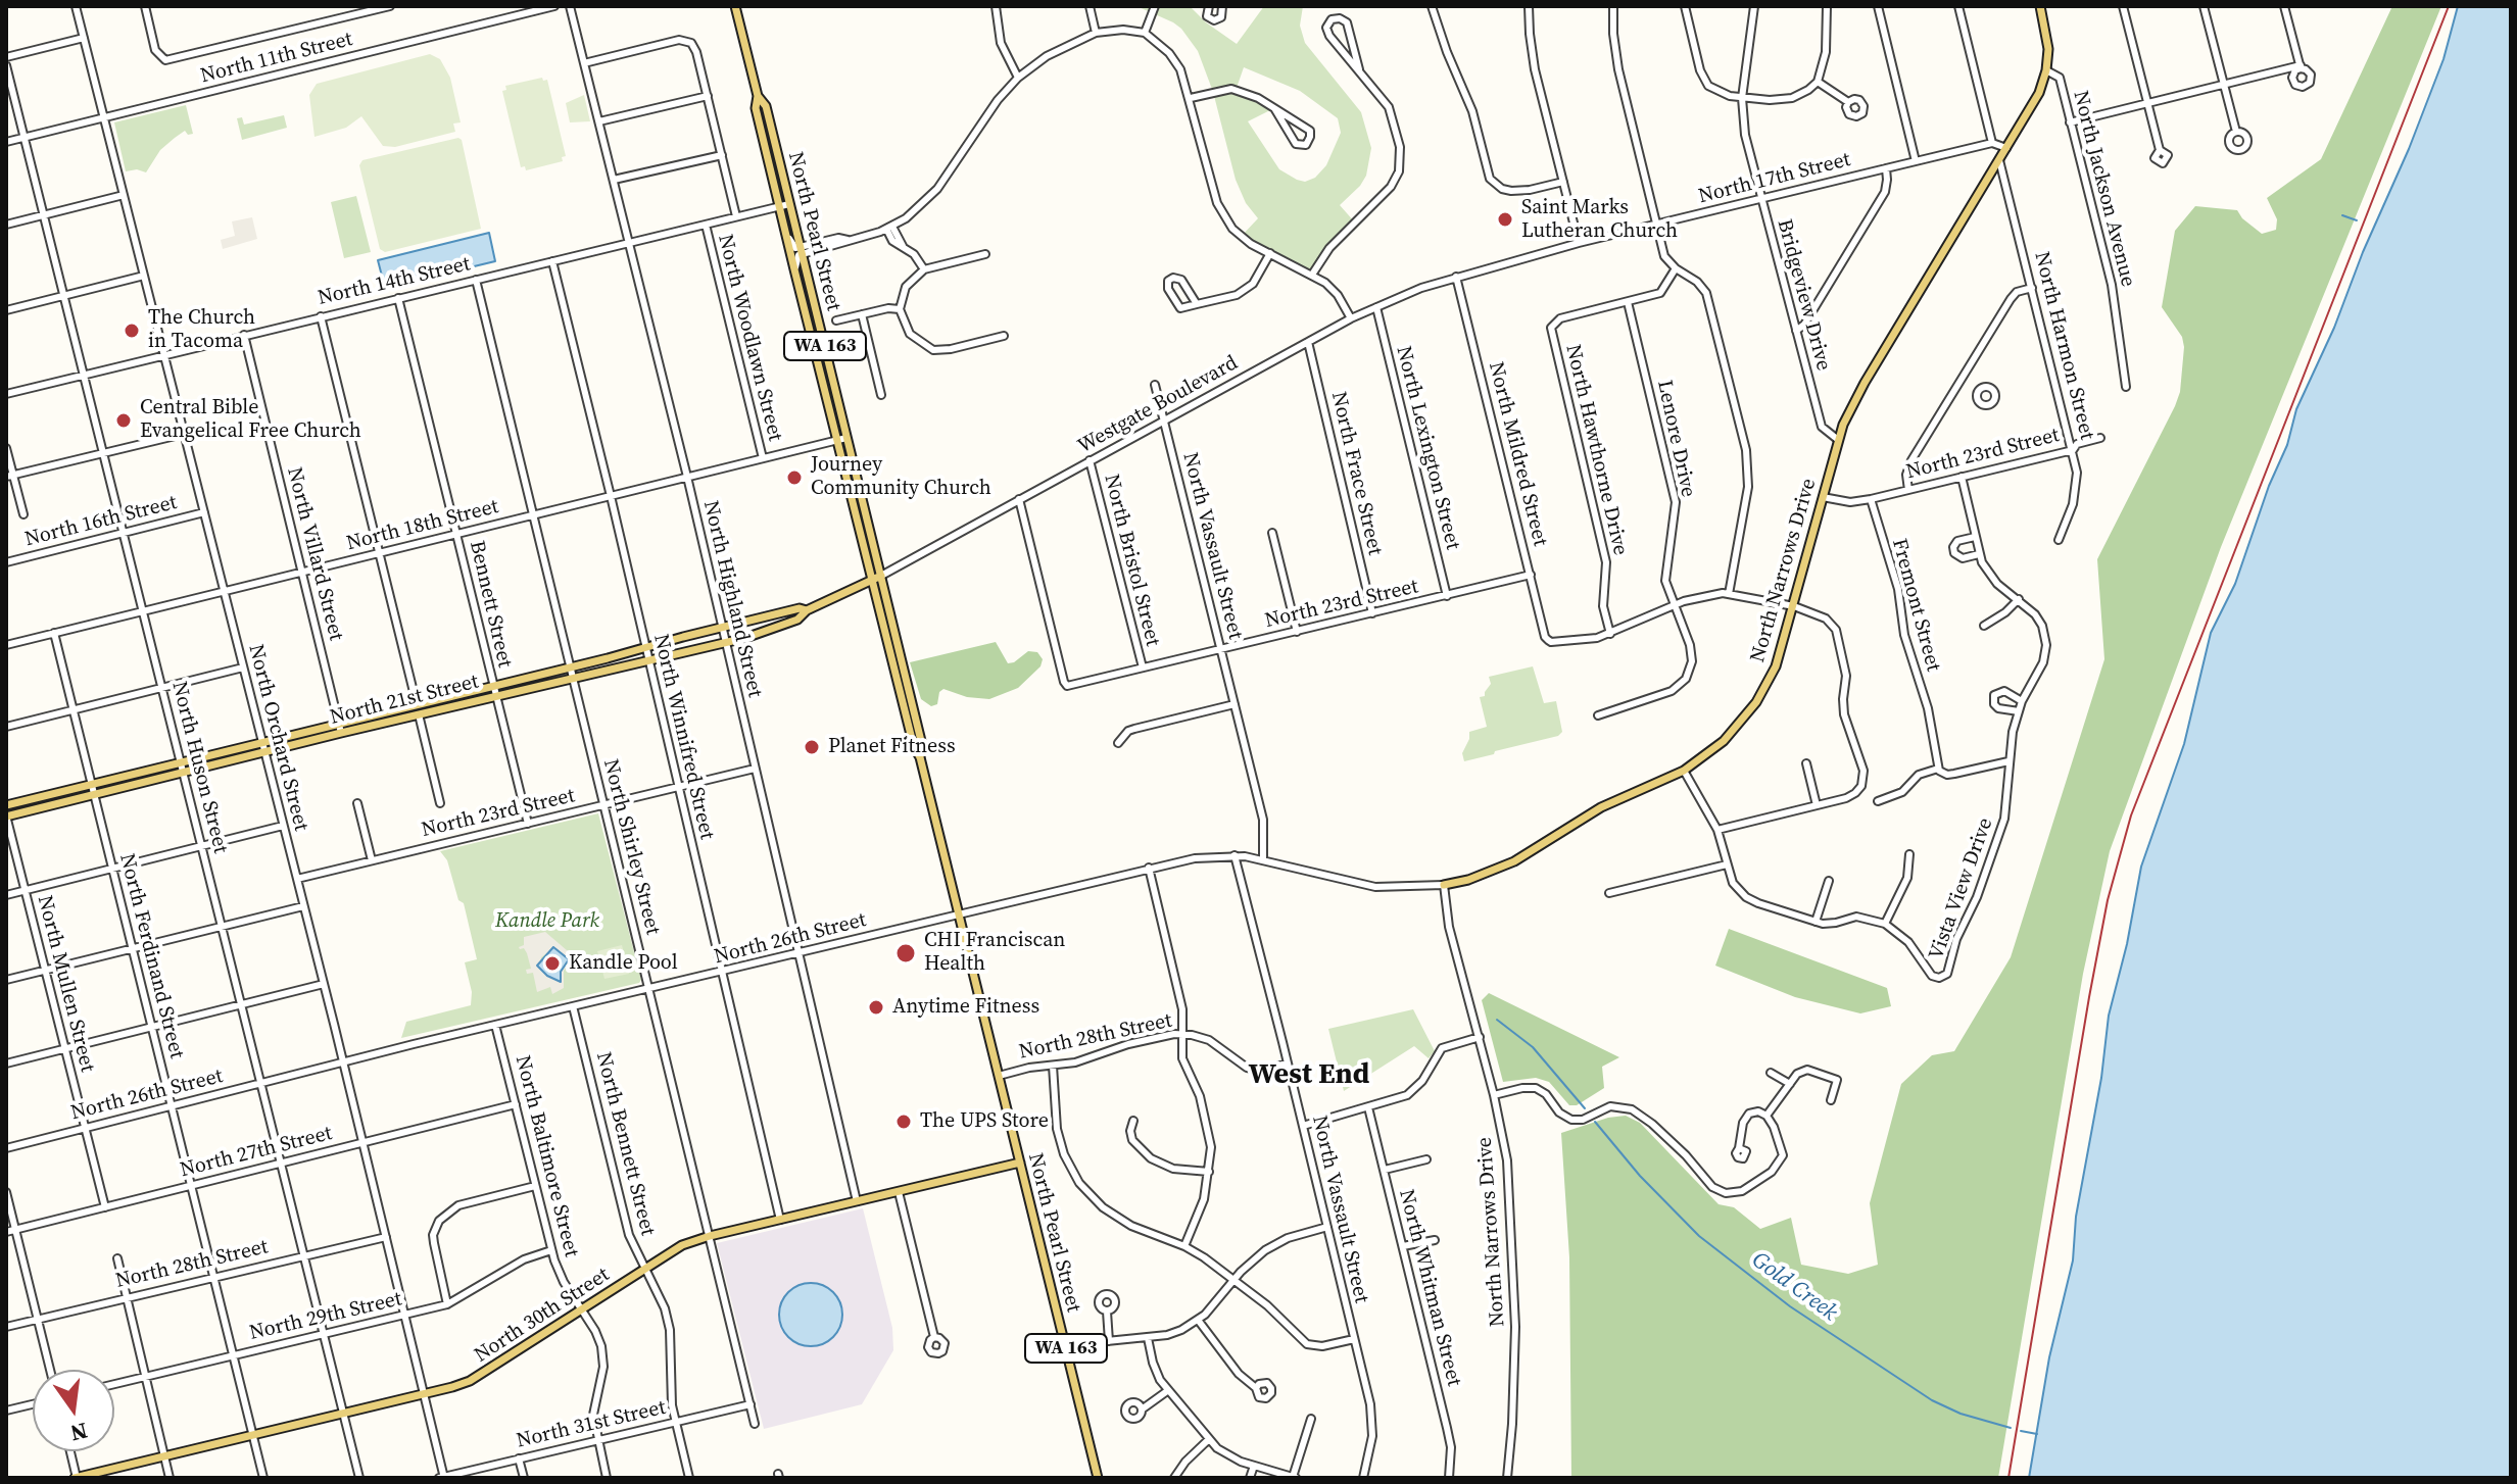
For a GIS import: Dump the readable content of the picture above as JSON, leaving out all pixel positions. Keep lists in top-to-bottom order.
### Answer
{
  "streets": {
    "main road": [
      "North Jackson Avenue",
      "North Pearl Street",
      "WA 163",
      "North Narrows Drive",
      "North 21st Street",
      "North 30th Street"
    ],
    "street": [
      "North 11th Street",
      "North 17th Street",
      "North 14th Street",
      "Bridgeview Drive",
      "North Woodlawn Street",
      "North Harmon Street",
      "Westgate Boulevard",
      "Lenore Drive",
      "North Lexington Street",
      "North Hawthorne Drive",
      "North Mildred Street",
      "North 23rd Street",
      "North Frace Street",
      "North 16th Street",
      "North 18th Street",
      "North Vassault Street",
      "North Villard Street",
      "North Bristol Street",
      "North Highland Street",
      "Bennett Street",
      "Fremont Street",
      "North Winnifred Street",
      "North Orchard Street",
      "North Huson Street",
      "North Shirley Street",
      "Vista View Drive",
      "North 26th Street",
      "North Ferdinand Street",
      "North Mullen Street",
      "North 28th Street",
      "North Bennett Street",
      "North 27th Street",
      "North Baltimore Street",
      "North Whitman Street",
      "North 29th Street",
      "North 31st Street"
    ]
  },
  "crossings": [
    ["North 11th Street", "North Orchard Street"],
    ["North 11th Street", "North Huson Street"],
    ["North 17th Street", "Bridgeview Drive"],
    ["North 17th Street", "Westgate Boulevard"],
    ["North 17th Street", "North Mildred Street"],
    ["North Jackson Avenue", "North Narrows Drive"],
    ["North Pearl Street", "North 14th Street"],
    ["North Pearl Street", "Westgate Boulevard"],
    ["North Pearl Street", "North 18th Street"],
    ["North Pearl Street", "North 21st Street"],
    ["North Pearl Street", "North 26th Street"],
    ["North Pearl Street", "North 28th Street"],
    ["North Pearl Street", "North 30th Street"],
    ["North 14th Street", "North Woodlawn Street"],
    ["North 14th Street", "North Villard Street"],
    ["North 14th Street", "North Highland Street"],
    ["North 14th Street", "Bennett Street"],
    ["North 14th Street", "North Winnifred Street"],
    ["North 14th Street", "North Orchard Street"],
    ["North 14th Street", "North Huson Street"],
    ["North 14th Street", "North Shirley Street"],
    ["Bridgeview Drive", "North Narrows Drive"],
    ["North Woodlawn Street", "North 18th Street"],
    ["North Woodlawn Street", "North Highland Street"],
    ["North Harmon Street", "North 23rd Street"],
    ["North Harmon Street", "North Narrows Drive"],
    ["Westgate Boulevard", "North Lexington Street"],
    ["Westgate Boulevard", "North Mildred Street"],
    ["Westgate Boulevard", "North 23rd Street"],
    ["Westgate Boulevard", "North Frace Street"],
    ["Westgate Boulevard", "North Vassault Street"],
    ["Westgate Boulevard", "North Bristol Street"],
    ["Westgate Boulevard", "North 21st Street"],
    ["Lenore Drive", "North Hawthorne Drive"],
    ["North Lexington Street", "North 23rd Street"],
    ["North Hawthorne Drive", "North Mildred Street"],
    ["North Mildred Street", "North 23rd Street"],
    ["North 23rd Street", "North Frace Street"],
    ["North 23rd Street", "North Vassault Street"],
    ["North 23rd Street", "North Bristol Street"],
    ["North 23rd Street", "North Narrows Drive"],
    ["North 23rd Street", "North Highland Street"],
    ["North 23rd Street", "Bennett Street"],
    ["North 23rd Street", "Fremont Street"],
    ["North 23rd Street", "North Winnifred Street"],
    ["North 23rd Street", "North Orchard Street"],
    ["North 23rd Street", "North Shirley Street"],
    ["North 23rd Street", "Vista View Drive"],
    ["North 16th Street", "North Orchard Street"],
    ["North 16th Street", "North Huson Street"],
    ["North 18th Street", "North Villard Street"],
    ["North 18th Street", "North Highland Street"],
    ["North 18th Street", "Bennett Street"],
    ["North 18th Street", "North Winnifred Street"],
    ["North 18th Street", "North Orchard Street"],
    ["North 18th Street", "North Huson Street"],
    ["North 18th Street", "North Shirley Street"],
    ["North 18th Street", "North Ferdinand Street"],
    ["North Vassault Street", "North 26th Street"],
    ["North Vassault Street", "North 28th Street"],
    ["North Villard Street", "North 21st Street"],
    ["North Narrows Drive", "North 26th Street"],
    ["North Highland Street", "North 21st Street"],
    ["North Highland Street", "North 26th Street"],
    ["North Highland Street", "North 30th Street"],
    ["Bennett Street", "North 21st Street"],
    ["North 21st Street", "North Winnifred Street"],
    ["North 21st Street", "North Orchard Street"],
    ["North 21st Street", "North Huson Street"],
    ["North 21st Street", "North Shirley Street"],
    ["North 21st Street", "North Ferdinand Street"],
    ["North 21st Street", "North Mullen Street"],
    ["North Winnifred Street", "North 26th Street"],
    ["North Winnifred Street", "North 30th Street"],
    ["North Orchard Street", "North 26th Street"],
    ["North Orchard Street", "North 28th Street"],
    ["North Orchard Street", "North 27th Street"],
    ["North Orchard Street", "North 30th Street"],
    ["North Orchard Street", "North 29th Street"],
    ["North Orchard Street", "North 31st Street"],
    ["North Huson Street", "North 26th Street"],
    ["North Huson Street", "North 28th Street"],
    ["North Huson Street", "North 27th Street"],
    ["North Huson Street", "North 30th Street"],
    ["North Huson Street", "North 29th Street"],
    ["North Shirley Street", "North 26th Street"],
    ["North Shirley Street", "North 30th Street"],
    ["North Shirley Street", "North 31st Street"],
    ["North 26th Street", "North Ferdinand Street"],
    ["North 26th Street", "North Mullen Street"],
    ["North 26th Street", "North Bennett Street"],
    ["North 26th Street", "North Baltimore Street"],
    ["North Ferdinand Street", "North 28th Street"],
    ["North Ferdinand Street", "North 27th Street"],
    ["North Ferdinand Street", "North 30th Street"],
    ["North Ferdinand Street", "North 29th Street"],
    ["North Mullen Street", "North 27th Street"],
    ["North Bennett Street", "North 30th Street"],
    ["North Bennett Street", "North 31st Street"],
    ["North 27th Street", "North Baltimore Street"],
    ["North Baltimore Street", "North 30th Street"],
    ["North Baltimore Street", "North 29th Street"],
    ["North Baltimore Street", "North 31st Street"]
  ],
  "districts": ["West End"],
  "water": ["Gold Creek"],
  "parks": ["Kandle Park"],
  "places": [
    "Saint Marks Lutheran Church",
    "The Church in Tacoma",
    "Central Bible Evangelical Free Church",
    "Journey Community Church",
    "Planet Fitness",
    "CHI Franciscan Health",
    "Kandle Pool",
    "Anytime Fitness",
    "The UPS Store"
  ],
  "north": "bottom"
}
